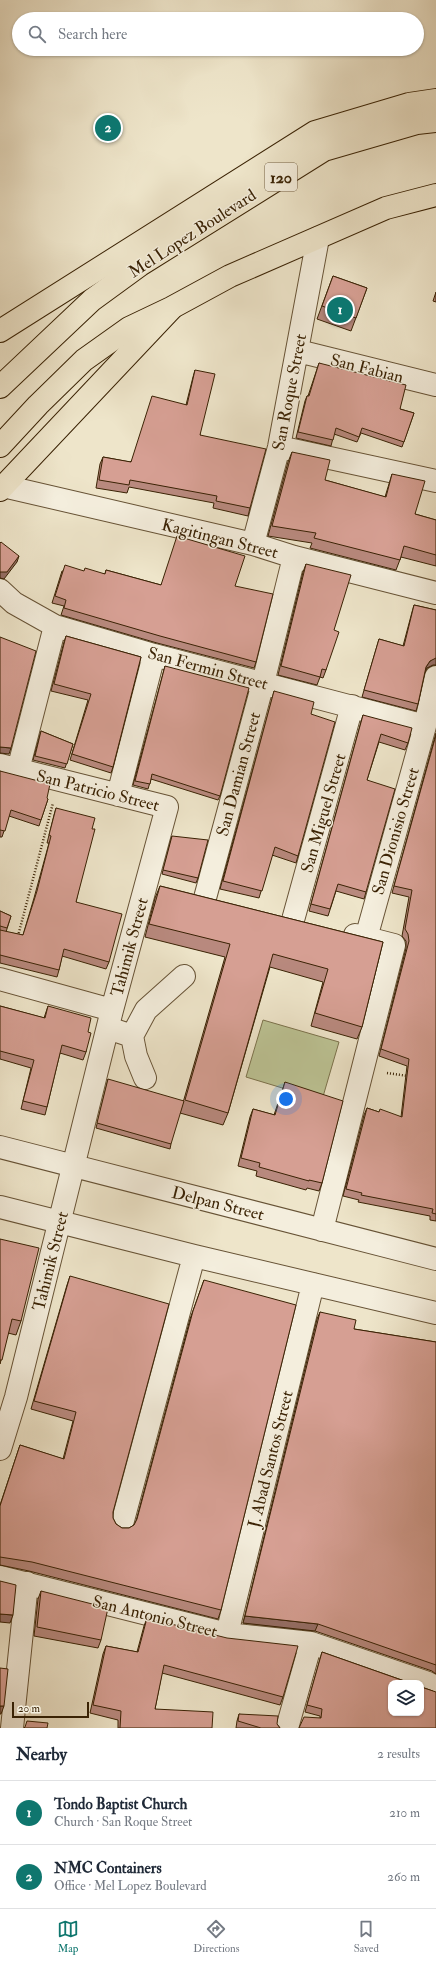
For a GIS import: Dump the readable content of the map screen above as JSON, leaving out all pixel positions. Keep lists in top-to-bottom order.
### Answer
{
  "streets": {
    "main road": ["120", "Mel Lopez Boulevard"],
    "street": [
      "San Fabian",
      "San Roque Street",
      "Kagitingan Street",
      "San Fermin Street",
      "San Damian Street",
      "San Patricio Street",
      "San Miguel Street",
      "San Dionisio Street",
      "Tahimik Street",
      "Delpan Street",
      "J. Abad Santos Street",
      "San Antonio Street"
    ]
  },
  "crossings": [
    ["San Fabian", "San Roque Street"],
    ["San Roque Street", "Kagitingan Street"],
    ["Kagitingan Street", "San Damian Street"],
    ["San Fermin Street", "San Damian Street"],
    ["San Fermin Street", "San Miguel Street"],
    ["San Fermin Street", "San Dionisio Street"],
    ["San Damian Street", "Tahimik Street"],
    ["San Patricio Street", "Tahimik Street"],
    ["Tahimik Street", "Delpan Street"],
    ["J. Abad Santos Street", "San Antonio Street"]
  ],
  "scale_bar": "20 m",
  "page": {
    "search": "Search here",
    "pins": ["2", "1"],
    "scale": "20 m",
    "heading": ["Nearby", "2 results"],
    "list": [
      {
        "mark": "1",
        "name": "Tondo Baptist Church",
        "note": "Church · San Roque Street",
        "value": "210 m"
      },
      {
        "mark": "2",
        "name": "NMC Containers",
        "note": "Office · Mel Lopez Boulevard",
        "value": "260 m"
      }
    ],
    "nav": ["Map", "Directions", "Saved"]
  }
}
